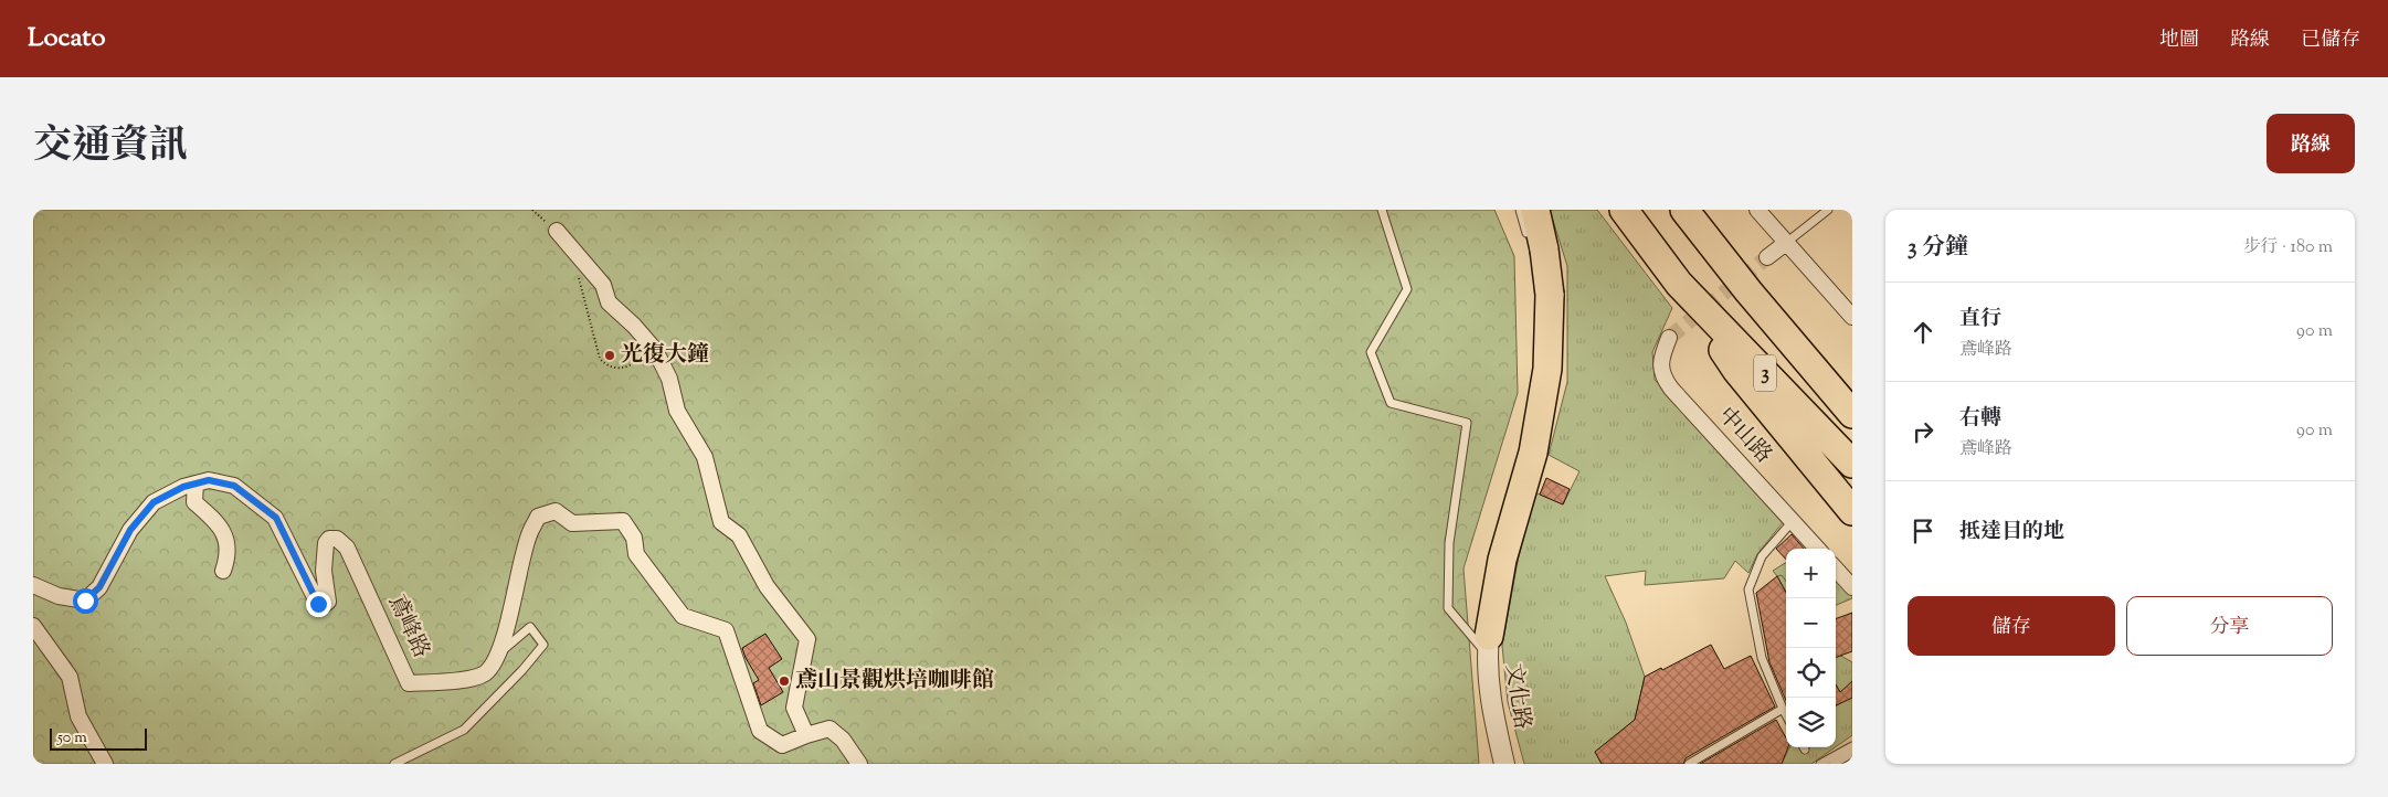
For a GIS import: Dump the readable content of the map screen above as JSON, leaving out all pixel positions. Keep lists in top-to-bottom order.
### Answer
{
  "streets": {
    "highway": ["3"],
    "street": ["中山路", "鳶峰路", "文化路"]
  },
  "places": ["光復大鐘", "鳶山景觀烘培咖啡館"],
  "scale_bar": "50 m",
  "page": {
    "header": "Locato",
    "nav": ["地圖", "路線", "已儲存"],
    "title": "交通資訊",
    "buttons": [
      "路線",
      ["儲存", "分享"]
    ],
    "heading": ["3 分鐘", "步行 · 180 m"],
    "list": [
      ["直行", "鳶峰路", "90 m"],
      ["右轉", "鳶峰路", "90 m"],
      "抵達目的地"
    ],
    "map_buttons": ["+", "−"],
    "scale": "50 m"
  }
}
